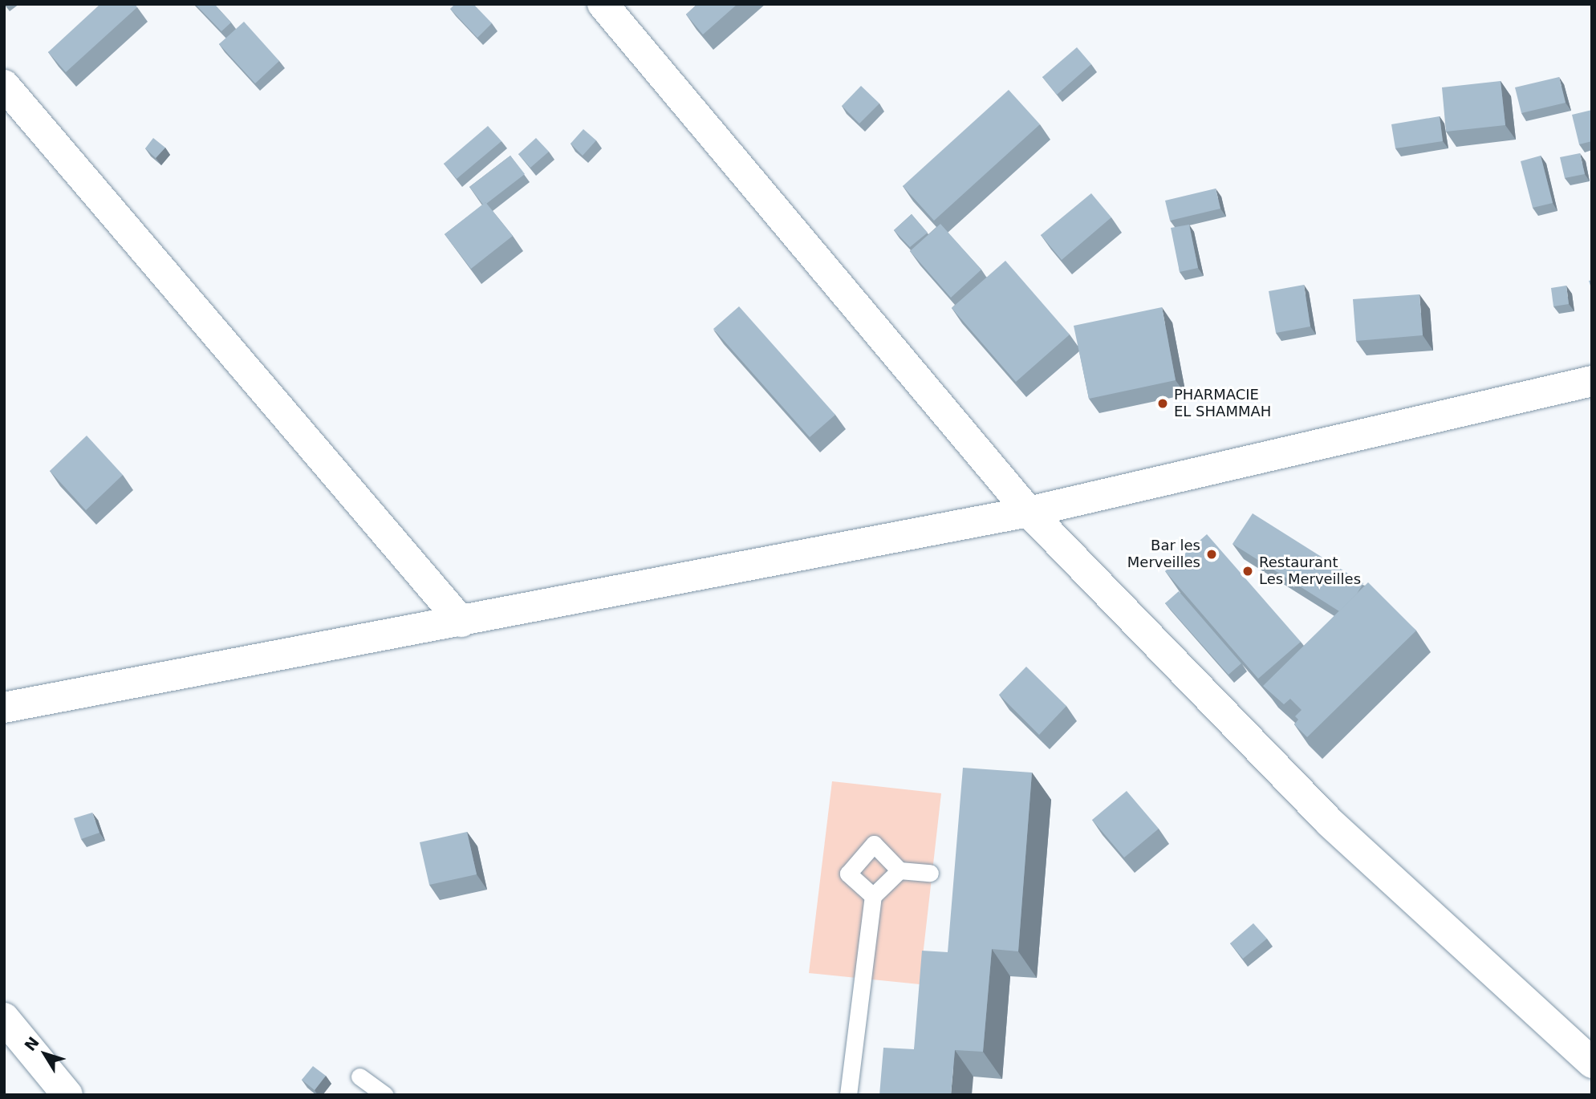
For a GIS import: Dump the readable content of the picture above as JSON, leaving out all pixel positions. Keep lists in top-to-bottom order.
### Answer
{
  "places": ["PHARMACIE EL SHAMMAH", "Bar les Merveilles", "Restaurant Les Merveilles"],
  "north": "top left"
}
